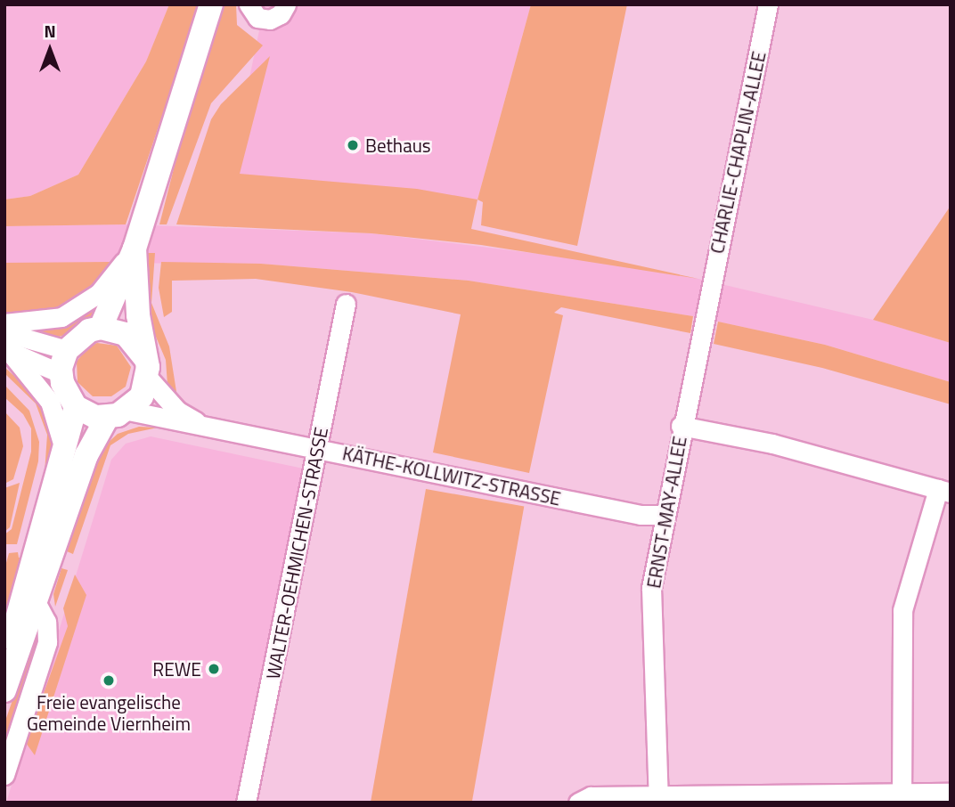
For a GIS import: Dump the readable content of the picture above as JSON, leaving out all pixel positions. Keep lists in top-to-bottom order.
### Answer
{
  "streets": {
    "street": [
      "CHARLIE-CHAPLIN-ALLEE",
      "KÄTHE-KOLLWITZ-STRASSE",
      "ERNST-MAY-ALLEE",
      "WALTER-OEHMICHEN-STRASSE"
    ]
  },
  "crossings": [
    ["CHARLIE-CHAPLIN-ALLEE", "ERNST-MAY-ALLEE"],
    ["KÄTHE-KOLLWITZ-STRASSE", "ERNST-MAY-ALLEE"],
    ["KÄTHE-KOLLWITZ-STRASSE", "WALTER-OEHMICHEN-STRASSE"]
  ],
  "places": ["Bethaus", "REWE", "Freie evangelische Gemeinde Viernheim"],
  "north": "top"
}
